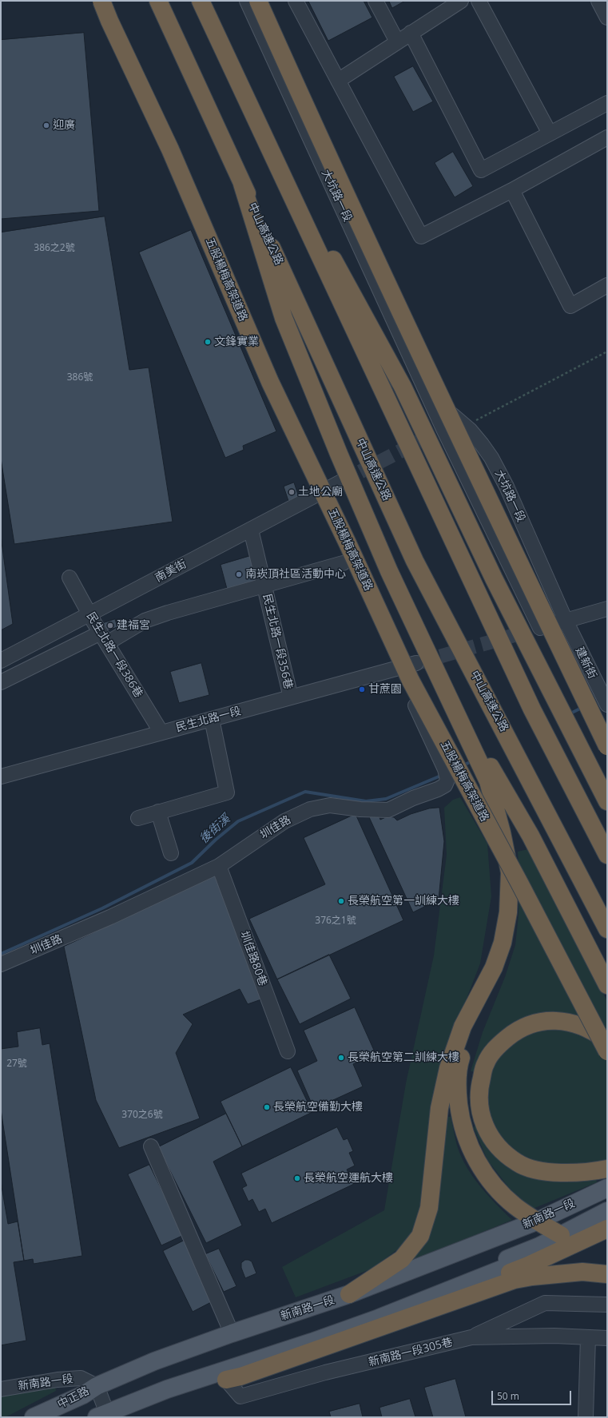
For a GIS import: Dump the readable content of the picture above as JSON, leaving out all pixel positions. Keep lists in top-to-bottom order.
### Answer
{
  "streets": {
    "highway": ["中山高速公路", "五股楊梅高架道路"],
    "main road": ["新南路一段", "中正路"],
    "street": [
      "大坑路一段",
      "南美街",
      "民生北路一段356巷",
      "民生北路一段386巷",
      "建新街",
      "民生北路一段",
      "圳佳路",
      "圳佳路80巷",
      "新南路一段305巷"
    ]
  },
  "crossings": [
    ["大坑路一段", "建新街"],
    ["南美街", "民生北路一段356巷"],
    ["南美街", "民生北路一段386巷"],
    ["民生北路一段356巷", "民生北路一段"],
    ["民生北路一段386巷", "民生北路一段"],
    ["民生北路一段", "圳佳路"],
    ["圳佳路", "圳佳路80巷"],
    ["新南路一段", "中正路"]
  ],
  "water": ["後街溪"],
  "places": [
    "迎廣",
    "文鋒實業",
    "土地公廟",
    "南崁頂社區活動中心",
    "建福宮",
    "甘蔗園",
    "長榮航空第一訓練大樓",
    "長榮航空第二訓練大樓",
    "長榮航空備勤大樓",
    "長榮航空運航大樓"
  ],
  "house_numbers": [
    "386之2號",
    "386號",
    "376之1號",
    "27號",
    "370之6號"
  ],
  "scale_bar": "50 m"
}
